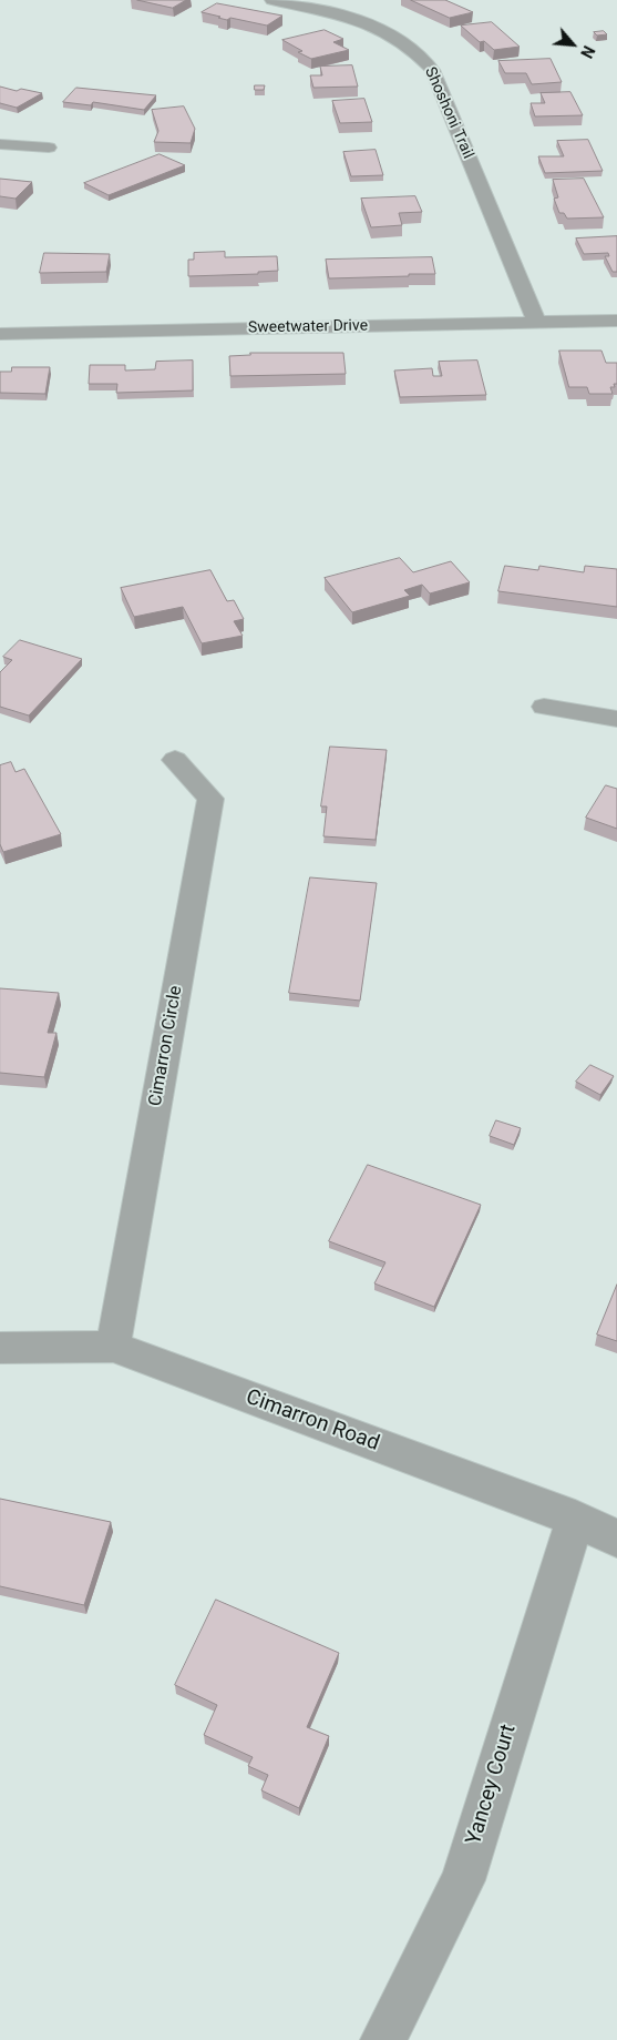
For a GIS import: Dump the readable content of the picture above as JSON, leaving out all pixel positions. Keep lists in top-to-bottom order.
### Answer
{
  "streets": {
    "street": [
      "Shoshoni Trail",
      "Sweetwater Drive",
      "Cimarron Circle",
      "Cimarron Road",
      "Yancey Court"
    ]
  },
  "crossings": [
    ["Shoshoni Trail", "Sweetwater Drive"],
    ["Cimarron Circle", "Cimarron Road"],
    ["Cimarron Road", "Yancey Court"]
  ],
  "north": "bottom right"
}
